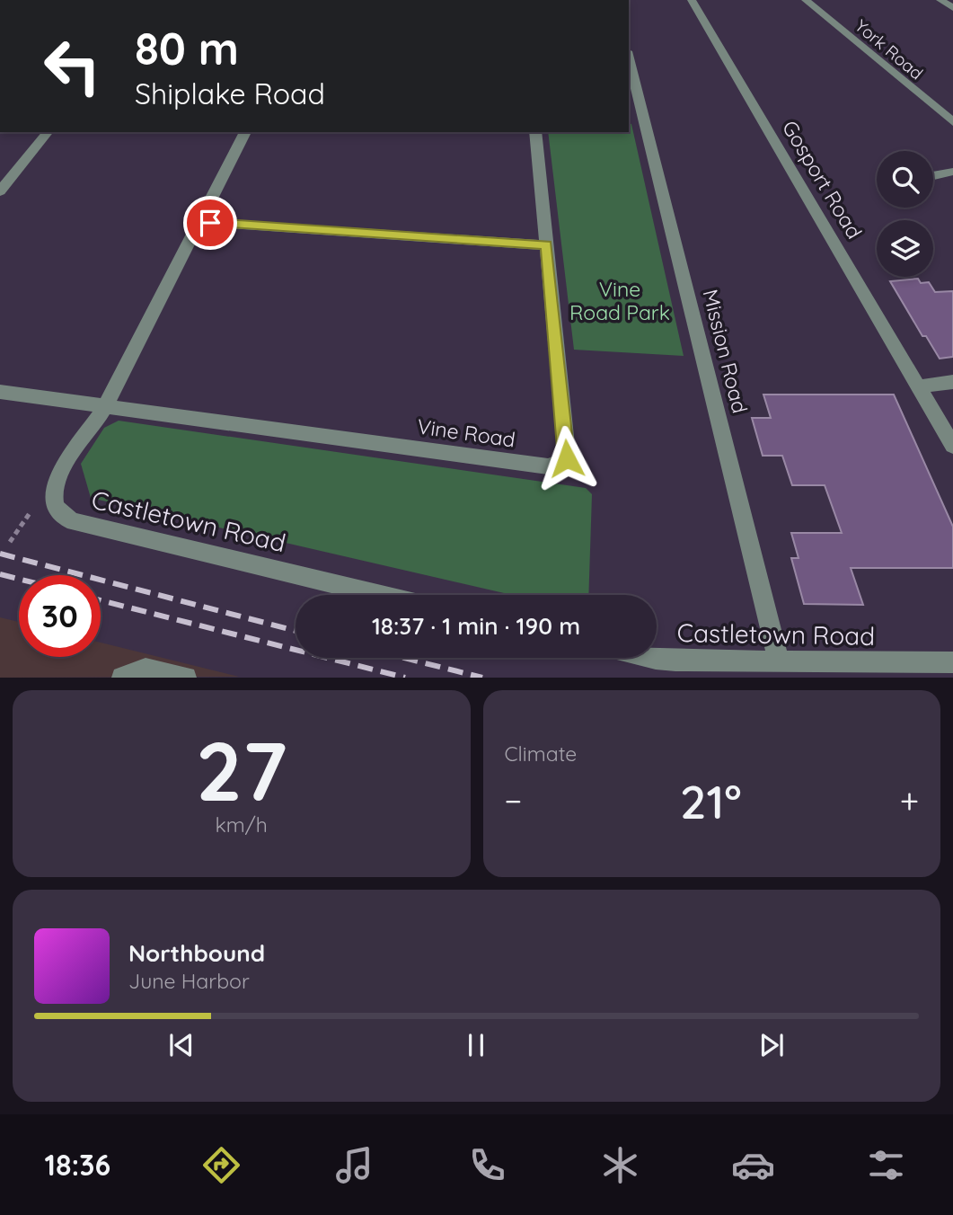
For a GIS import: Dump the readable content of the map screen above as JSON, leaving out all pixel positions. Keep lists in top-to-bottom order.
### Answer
{
  "streets": {
    "street": [
      "York Road",
      "Gosport Road",
      "Mission Road",
      "Vine Road",
      "Castletown Road"
    ]
  },
  "crossings": [
    ["Mission Road", "Castletown Road"],
    ["Vine Road", "Castletown Road"]
  ],
  "parks": ["Vine Road Park"],
  "page": {
    "turn": ["80 m", "Shiplake Road"],
    "limit": "30",
    "trip": "18:37 · 1 min · 190 m",
    "tile": [
      ["27", "km/h"],
      "Climate"
    ],
    "heat": ["−", "21°", "+"],
    "song": ["Northbound", "June Harbor"],
    "tabs": "18:36"
  }
}
